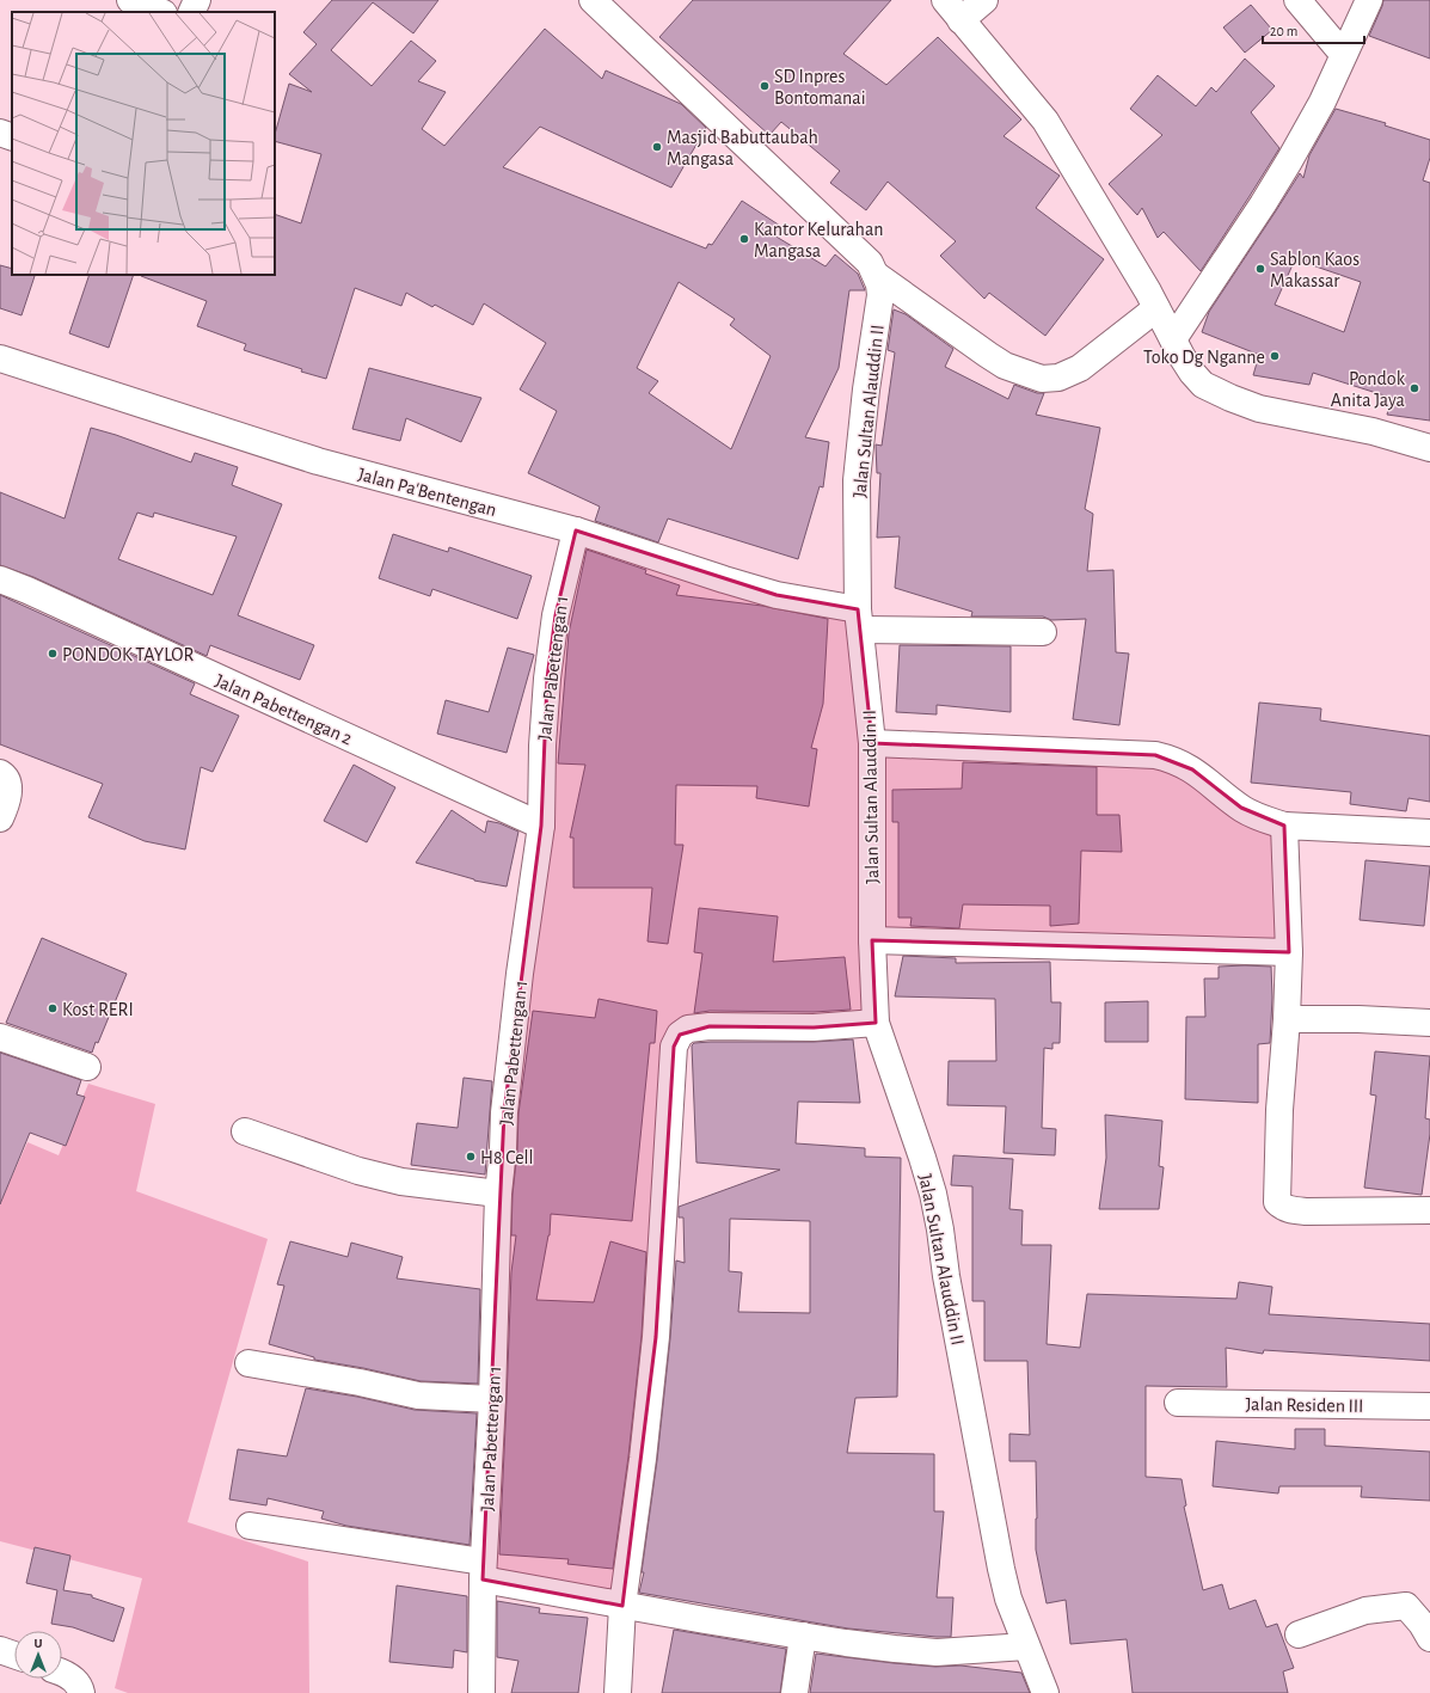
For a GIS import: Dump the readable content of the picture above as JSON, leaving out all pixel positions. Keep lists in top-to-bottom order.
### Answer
{
  "streets": {
    "street": [
      "Jalan Sultan Alauddin II",
      "Jalan Pa'Bentengan",
      "Jalan Pabettengan 1",
      "Jalan Pabettengan 2",
      "Jalan Residen III"
    ]
  },
  "crossings": [
    ["Jalan Sultan Alauddin II", "Jalan Pa'Bentengan"],
    ["Jalan Pa'Bentengan", "Jalan Pabettengan 1"],
    ["Jalan Pabettengan 1", "Jalan Pabettengan 2"]
  ],
  "places": [
    "SD Inpres Bontomanai",
    "Masjid Babuttaubah Mangasa",
    "Kantor Kelurahan Mangasa",
    "Sablon Kaos Makassar",
    "Toko Dg Nganne",
    "Pondok Anita Jaya",
    "PONDOK TAYLOR",
    "Kost RERI",
    "H8 Cell"
  ],
  "scale_bar": "20 m",
  "north": "top"
}
